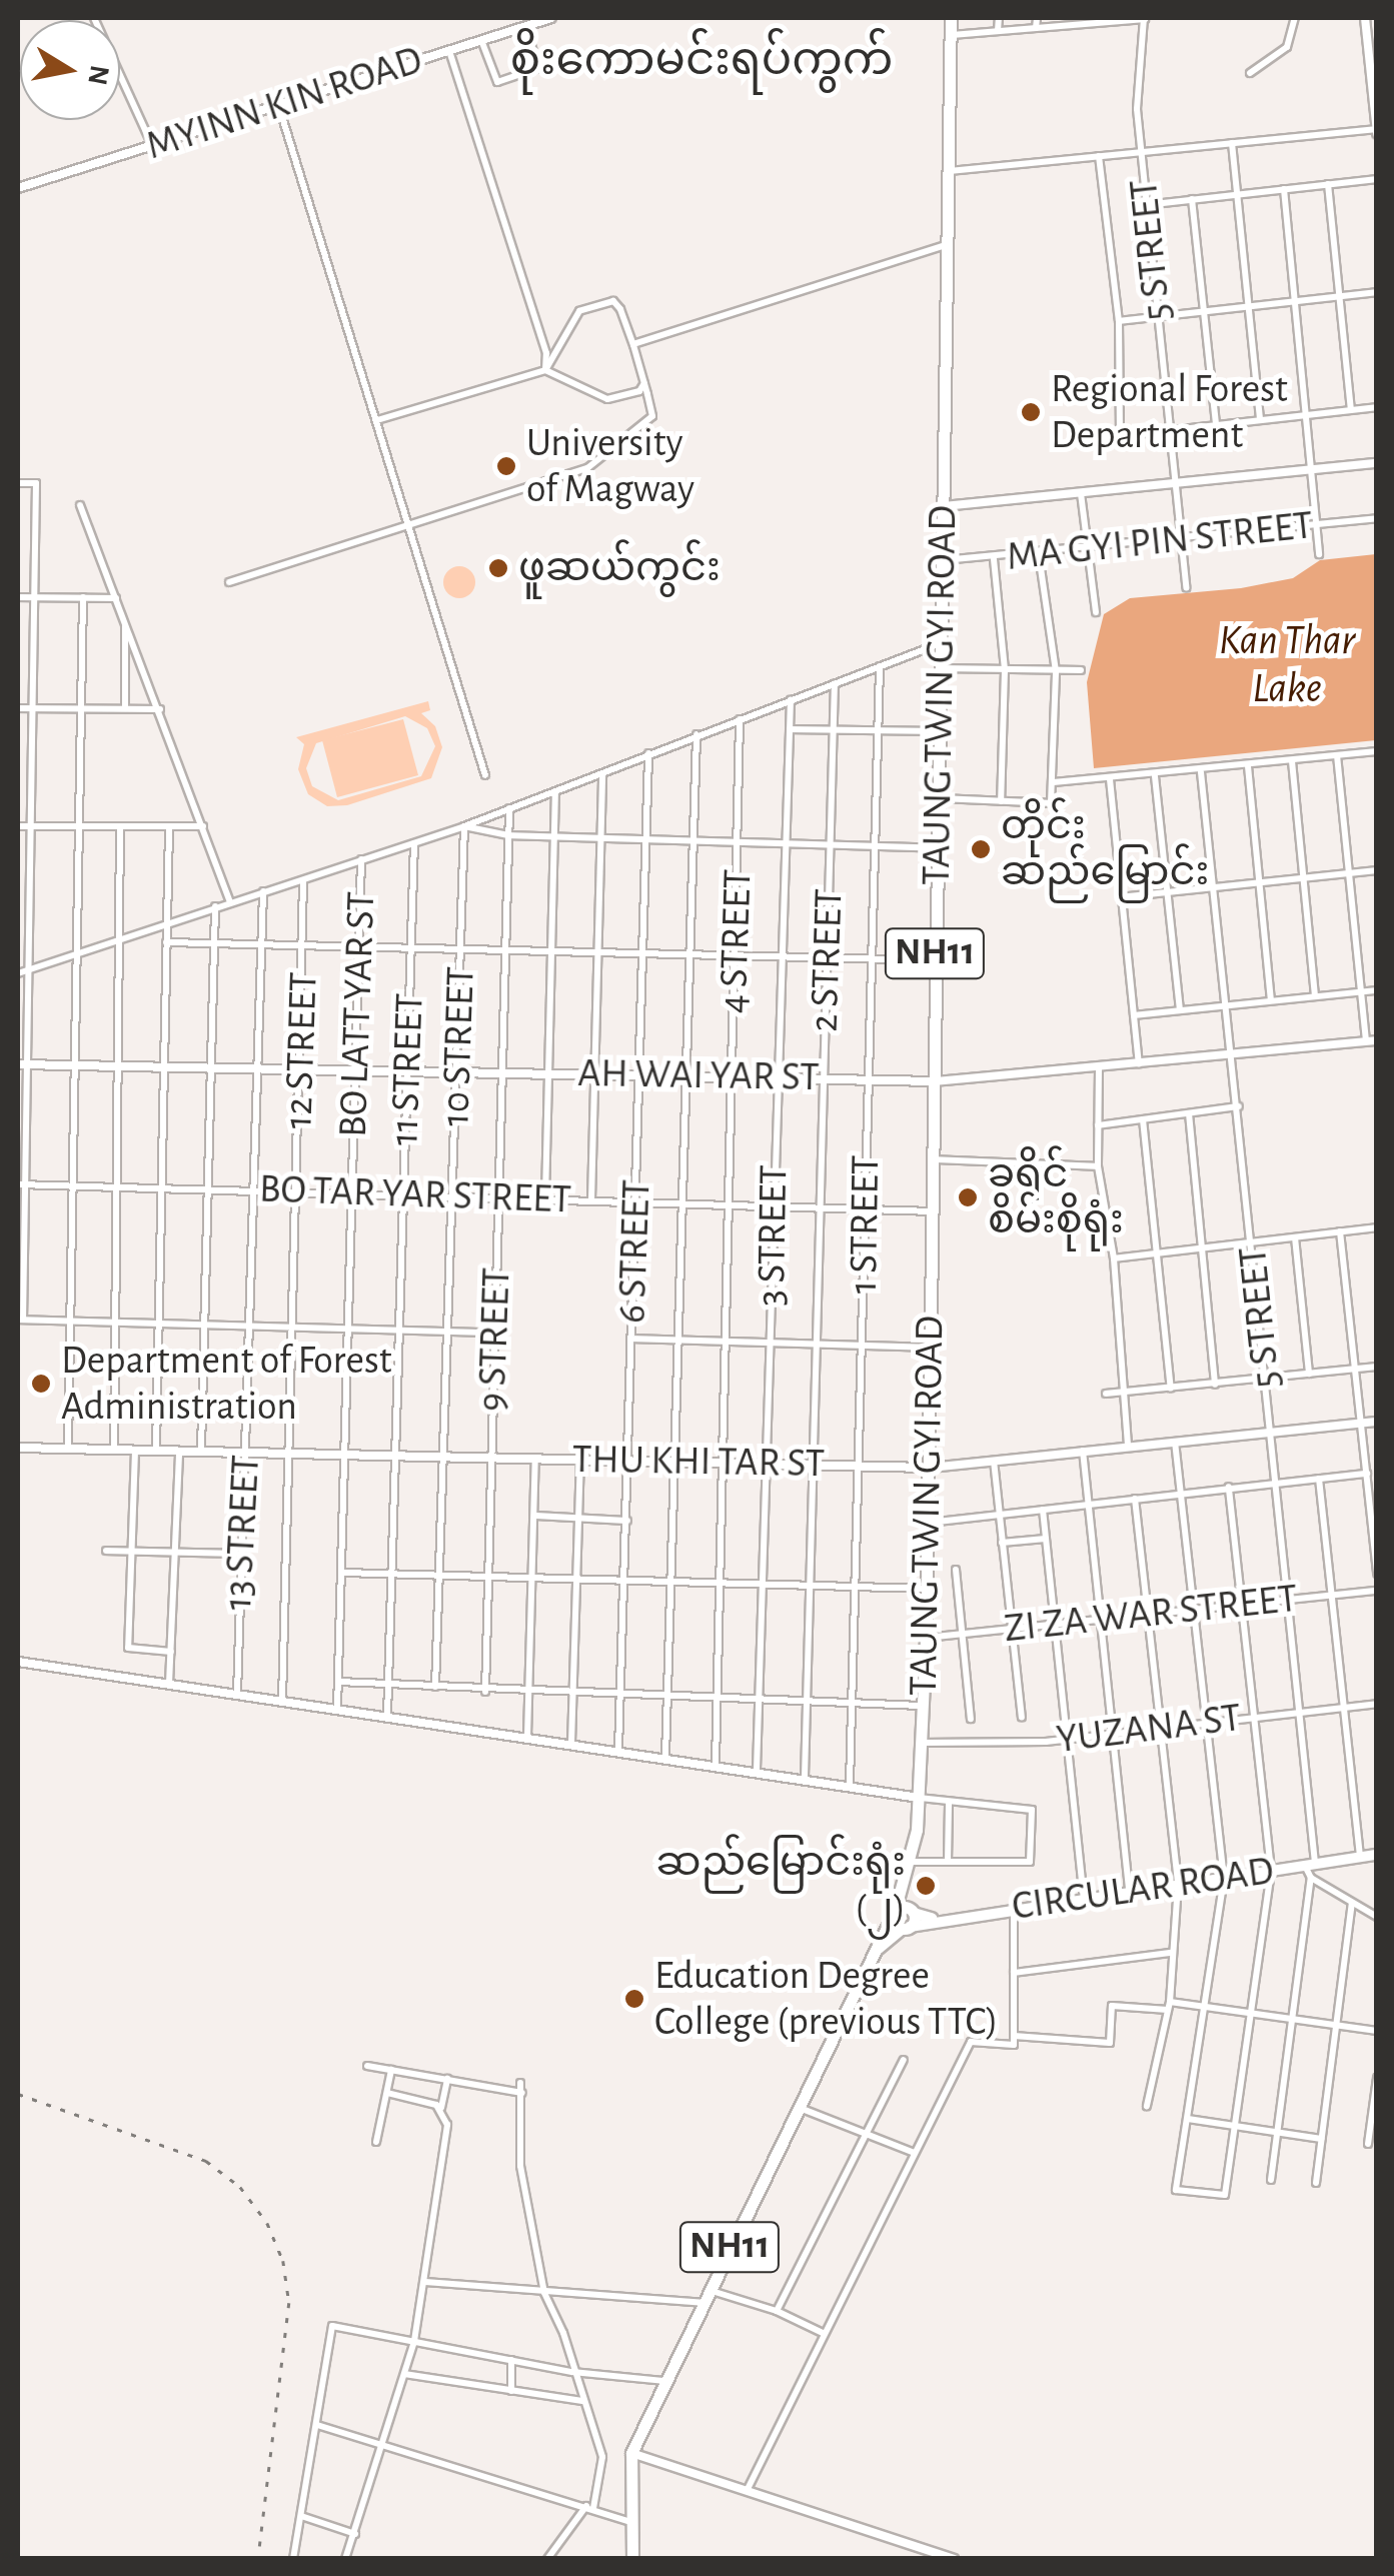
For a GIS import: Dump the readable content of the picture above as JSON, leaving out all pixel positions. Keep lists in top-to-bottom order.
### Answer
{
  "streets": {
    "highway": ["TAUNG TWIN GYI ROAD", "NH11"],
    "main road": ["CIRCULAR ROAD"],
    "street": [
      "MYINN KIN ROAD",
      "5 STREET",
      "MA GYI PIN STREET",
      "4 STREET",
      "2 STREET",
      "BO LATT YAR ST",
      "10 STREET",
      "12 STREET",
      "11 STREET",
      "AH WAI YAR ST",
      "BO TAR YAR STREET",
      "1 STREET",
      "3 STREET",
      "6 STREET",
      "9 STREET",
      "THU KHI TAR ST",
      "13 STREET",
      "ZI ZA WAR STREET",
      "YUZANA ST"
    ]
  },
  "crossings": [
    ["5 STREET", "MA GYI PIN STREET"],
    ["5 STREET", "AH WAI YAR ST"],
    ["5 STREET", "THU KHI TAR ST"],
    ["5 STREET", "ZI ZA WAR STREET"],
    ["5 STREET", "YUZANA ST"],
    ["5 STREET", "CIRCULAR ROAD"],
    ["MA GYI PIN STREET", "TAUNG TWIN GYI ROAD"],
    ["TAUNG TWIN GYI ROAD", "NH11"],
    ["TAUNG TWIN GYI ROAD", "AH WAI YAR ST"],
    ["TAUNG TWIN GYI ROAD", "BO TAR YAR STREET"],
    ["TAUNG TWIN GYI ROAD", "THU KHI TAR ST"],
    ["TAUNG TWIN GYI ROAD", "ZI ZA WAR STREET"],
    ["TAUNG TWIN GYI ROAD", "YUZANA ST"],
    ["4 STREET", "AH WAI YAR ST"],
    ["4 STREET", "BO TAR YAR STREET"],
    ["4 STREET", "THU KHI TAR ST"],
    ["NH11", "CIRCULAR ROAD"],
    ["2 STREET", "AH WAI YAR ST"],
    ["2 STREET", "BO TAR YAR STREET"],
    ["2 STREET", "THU KHI TAR ST"],
    ["BO LATT YAR ST", "AH WAI YAR ST"],
    ["BO LATT YAR ST", "BO TAR YAR STREET"],
    ["BO LATT YAR ST", "THU KHI TAR ST"],
    ["10 STREET", "AH WAI YAR ST"],
    ["10 STREET", "BO TAR YAR STREET"],
    ["10 STREET", "THU KHI TAR ST"],
    ["12 STREET", "AH WAI YAR ST"],
    ["12 STREET", "BO TAR YAR STREET"],
    ["12 STREET", "THU KHI TAR ST"],
    ["11 STREET", "AH WAI YAR ST"],
    ["11 STREET", "BO TAR YAR STREET"],
    ["11 STREET", "THU KHI TAR ST"],
    ["AH WAI YAR ST", "1 STREET"],
    ["AH WAI YAR ST", "3 STREET"],
    ["AH WAI YAR ST", "6 STREET"],
    ["AH WAI YAR ST", "9 STREET"],
    ["AH WAI YAR ST", "13 STREET"],
    ["BO TAR YAR STREET", "1 STREET"],
    ["BO TAR YAR STREET", "3 STREET"],
    ["BO TAR YAR STREET", "6 STREET"],
    ["BO TAR YAR STREET", "9 STREET"],
    ["BO TAR YAR STREET", "13 STREET"],
    ["1 STREET", "THU KHI TAR ST"],
    ["3 STREET", "THU KHI TAR ST"],
    ["6 STREET", "THU KHI TAR ST"],
    ["9 STREET", "THU KHI TAR ST"],
    ["THU KHI TAR ST", "13 STREET"]
  ],
  "districts": ["စိုးကောမင်းရပ်ကွက်"],
  "water": ["Kan Thar Lake"],
  "places": [
    "Regional Forest Department",
    "University of Magway",
    "ဖူဆယ်ကွင်း",
    "တိုင်း ဆည်မြောင်း",
    "ခရိုင် စိမ်းစိုရုံး",
    "Department of Forest Administration",
    "ဆည်မြောင်းရုံး (၂)",
    "Education Degree College (previous TTC)"
  ],
  "north": "right"
}
